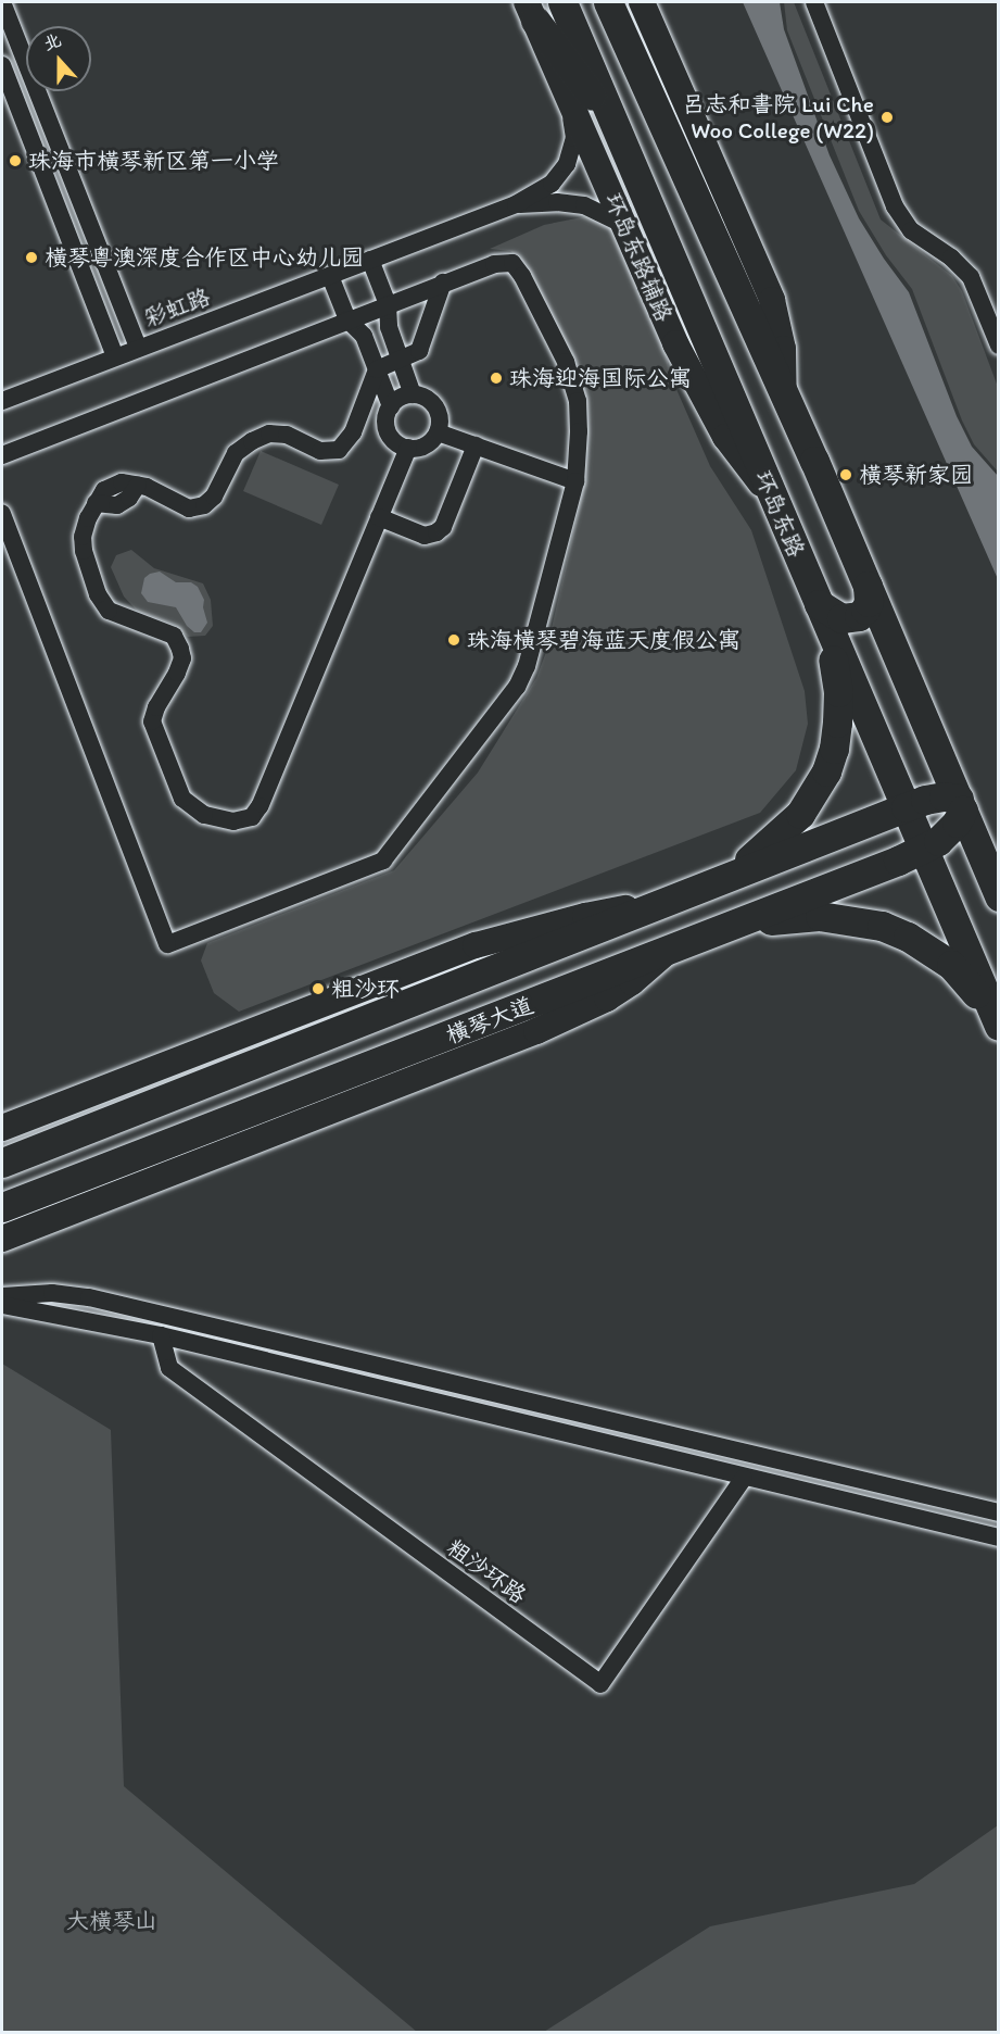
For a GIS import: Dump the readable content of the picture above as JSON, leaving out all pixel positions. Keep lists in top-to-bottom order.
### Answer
{
  "streets": {
    "main road": ["环岛东路辅路", "环岛东路", "横琴大道"],
    "street": ["彩虹路", "粗沙环路"]
  },
  "crossings": [
    ["环岛东路辅路", "环岛东路"],
    ["环岛东路", "横琴大道"]
  ],
  "parks": ["大橫琴山"],
  "places": [
    "呂志和書院 Lui Che Woo College (W22)",
    "珠海市横琴新区第一小学",
    "横琴粤澳深度合作区中心幼儿园",
    "珠海迎海国际公寓",
    "横琴新家园",
    "珠海横琴碧海蓝天度假公寓",
    "粗沙环"
  ],
  "north": "top"
}
